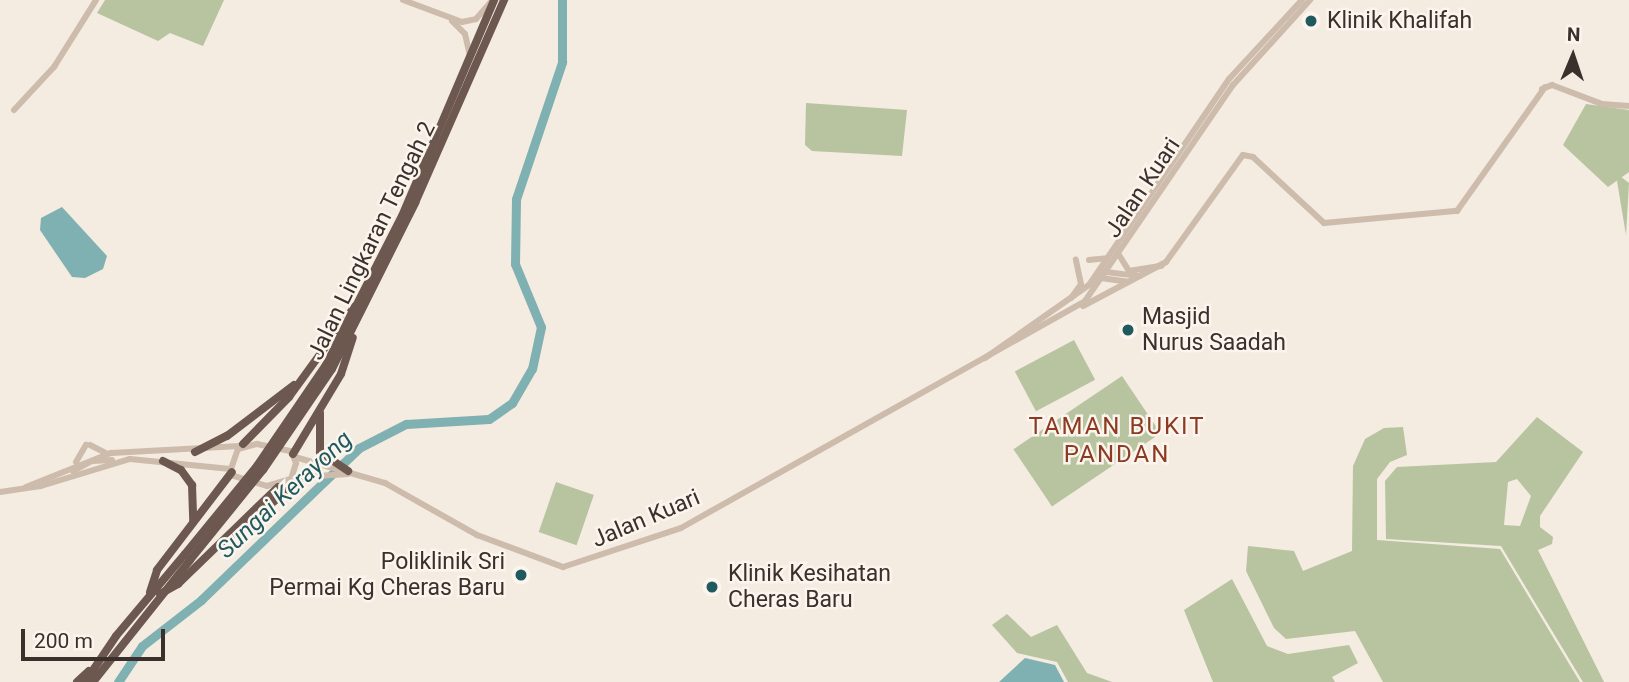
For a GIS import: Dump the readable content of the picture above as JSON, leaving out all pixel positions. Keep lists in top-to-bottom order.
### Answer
{
  "streets": {
    "highway": ["Jalan Lingkaran Tengah 2"],
    "street": ["Jalan Kuari"]
  },
  "districts": ["TAMAN BUKIT PANDAN"],
  "water": ["Sungai Kerayong"],
  "places": [
    "Klinik Khalifah",
    "Masjid Nurus Saadah",
    "Poliklinik Sri Permai Kg Cheras Baru",
    "Klinik Kesihatan Cheras Baru"
  ],
  "scale_bar": "200 m",
  "north": "top"
}
